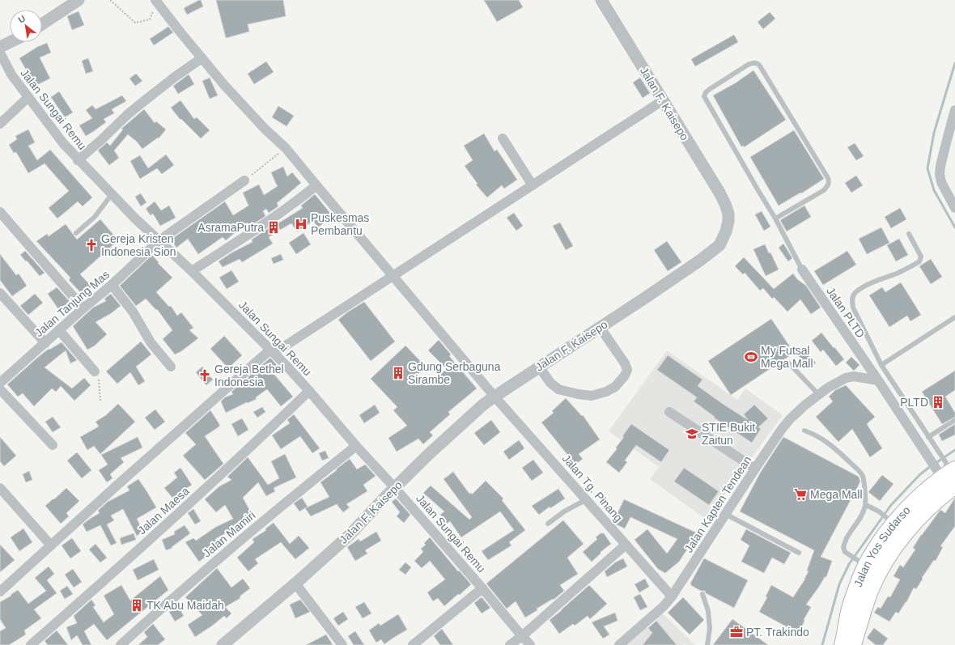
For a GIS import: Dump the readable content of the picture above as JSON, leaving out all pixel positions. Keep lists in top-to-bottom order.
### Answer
{
  "streets": {
    "highway": ["Jalan Yos Sudarso"],
    "street": [
      "Jalan F. Kaisepo",
      "Jalan Sungai Remu",
      "Jalan Tanjung Mas",
      "Jalan PLTD",
      "Jalan Tg. Pinang",
      "Jalan Kapten Tendean",
      "Jalan Maesa",
      "Jalan Mamiri"
    ]
  },
  "crossings": [
    ["Jalan F. Kaisepo", "Jalan Sungai Remu"],
    ["Jalan F. Kaisepo", "Jalan Tg. Pinang"],
    ["Jalan Sungai Remu", "Jalan Tanjung Mas"],
    ["Jalan Sungai Remu", "Jalan Maesa"],
    ["Jalan Sungai Remu", "Jalan Mamiri"],
    ["Jalan PLTD", "Jalan Kapten Tendean"],
    ["Jalan PLTD", "Jalan Yos Sudarso"],
    ["Jalan Tg. Pinang", "Jalan Kapten Tendean"]
  ],
  "places": {
    "hospital": ["Puskesmas Pembantu"],
    "building": [
      "AsramaPutra",
      "Gdung Serbaguna Sirambe",
      "PLTD",
      "TK Abu Maidah"
    ],
    "church": ["Gereja Kristen Indonesia Sion", "Gereja Bethel Indonesia"],
    "sports": ["My Futsal Mega Mall"],
    "school or university": ["STIE Bukit Zaitun"],
    "supermarket": ["Mega Mall"],
    "office": ["PT. Trakindo"]
  },
  "north": "top left"
}
